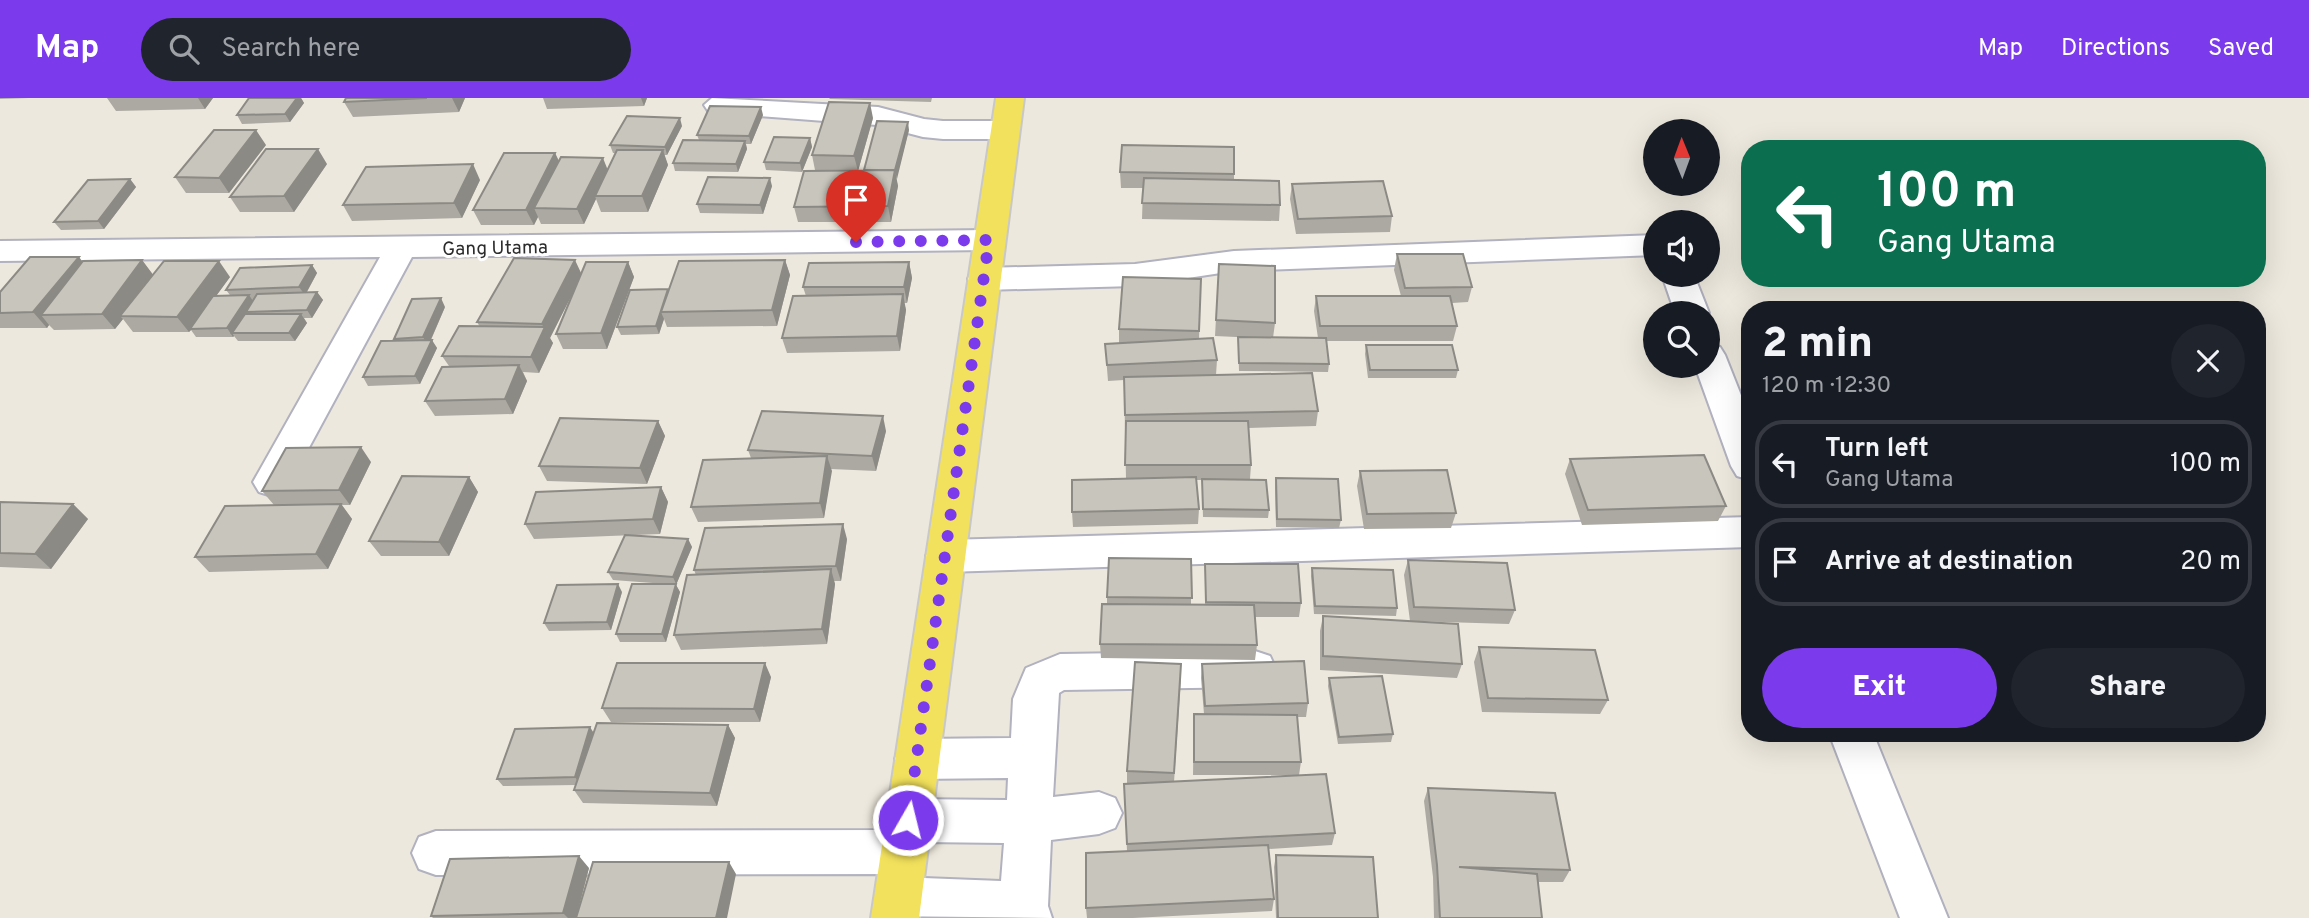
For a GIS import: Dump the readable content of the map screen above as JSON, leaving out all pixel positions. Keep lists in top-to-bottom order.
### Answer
{
  "streets": {
    "street": ["Gang Utama"]
  },
  "north": "top",
  "page": {
    "header": "Map",
    "search": "Search here",
    "nav": ["Map", "Directions", "Saved"],
    "turn": ["100 m", "Gang Utama"],
    "heading": ["2 min", "120 m · 12:30"],
    "list": [
      {
        "name": "Turn left",
        "note": "Gang Utama",
        "value": "100 m"
      },
      {
        "name": "Arrive at destination",
        "value": "20 m"
      }
    ],
    "buttons": ["Exit", "Share"]
  }
}
